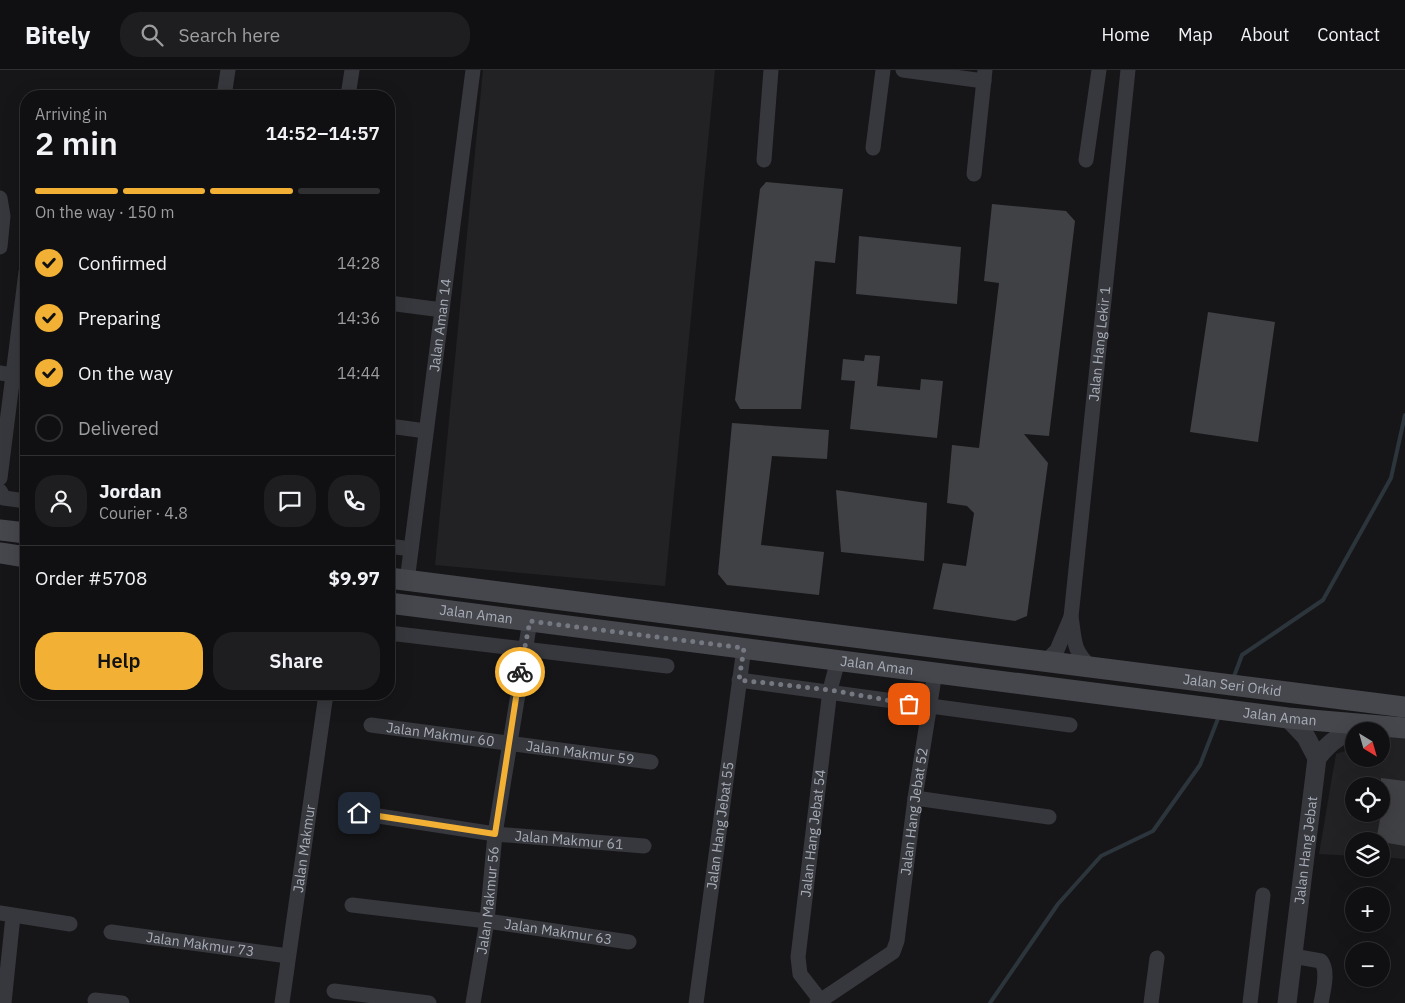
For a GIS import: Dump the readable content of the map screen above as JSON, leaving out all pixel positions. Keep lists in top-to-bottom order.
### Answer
{
  "streets": {
    "main road": ["Jalan Aman", "Jalan Seri Orkid"],
    "street": [
      "Jalan Aman 14",
      "Jalan Hang Lekir 1",
      "Jalan Makmur 60",
      "Jalan Makmur 59",
      "Jalan Hang Jebat 52",
      "Jalan Hang Jebat 55",
      "Jalan Hang Jebat 54",
      "Jalan Makmur 61",
      "Jalan Makmur",
      "Jalan Hang Jebat",
      "Jalan Makmur 56",
      "Jalan Makmur 63",
      "Jalan Makmur 73"
    ]
  },
  "crossings": [
    ["Jalan Aman 14", "Jalan Aman"],
    ["Jalan Hang Lekir 1", "Jalan Aman"],
    ["Jalan Hang Lekir 1", "Jalan Seri Orkid"],
    ["Jalan Aman", "Jalan Seri Orkid"],
    ["Jalan Aman", "Jalan Hang Jebat 52"],
    ["Jalan Aman", "Jalan Hang Jebat 55"],
    ["Jalan Aman", "Jalan Hang Jebat 54"],
    ["Jalan Aman", "Jalan Makmur 56"],
    ["Jalan Makmur 60", "Jalan Makmur 59"],
    ["Jalan Makmur 60", "Jalan Makmur 56"],
    ["Jalan Makmur 59", "Jalan Makmur 56"],
    ["Jalan Hang Jebat 52", "Jalan Hang Jebat 54"],
    ["Jalan Makmur 61", "Jalan Makmur 56"],
    ["Jalan Makmur", "Jalan Makmur 73"],
    ["Jalan Makmur 56", "Jalan Makmur 63"]
  ],
  "north": "bottom right",
  "page": {
    "header": "Bitely",
    "search": "Search here",
    "nav": [
      "Home",
      "Map",
      "About",
      "Contact"
    ],
    "heading": ["2 min", "Arriving in", "14:52–14:57"],
    "panel": [
      "Jordan",
      "Courier · 4.8",
      "Order #5708",
      "$9.97"
    ],
    "bar": "On the way · 150 m",
    "list": [
      ["Confirmed", "14:28"],
      ["Preparing", "14:36"],
      ["On the way", "14:44"],
      "Delivered"
    ],
    "buttons": ["Help", "Share"],
    "map_buttons": ["+", "−"]
  }
}
